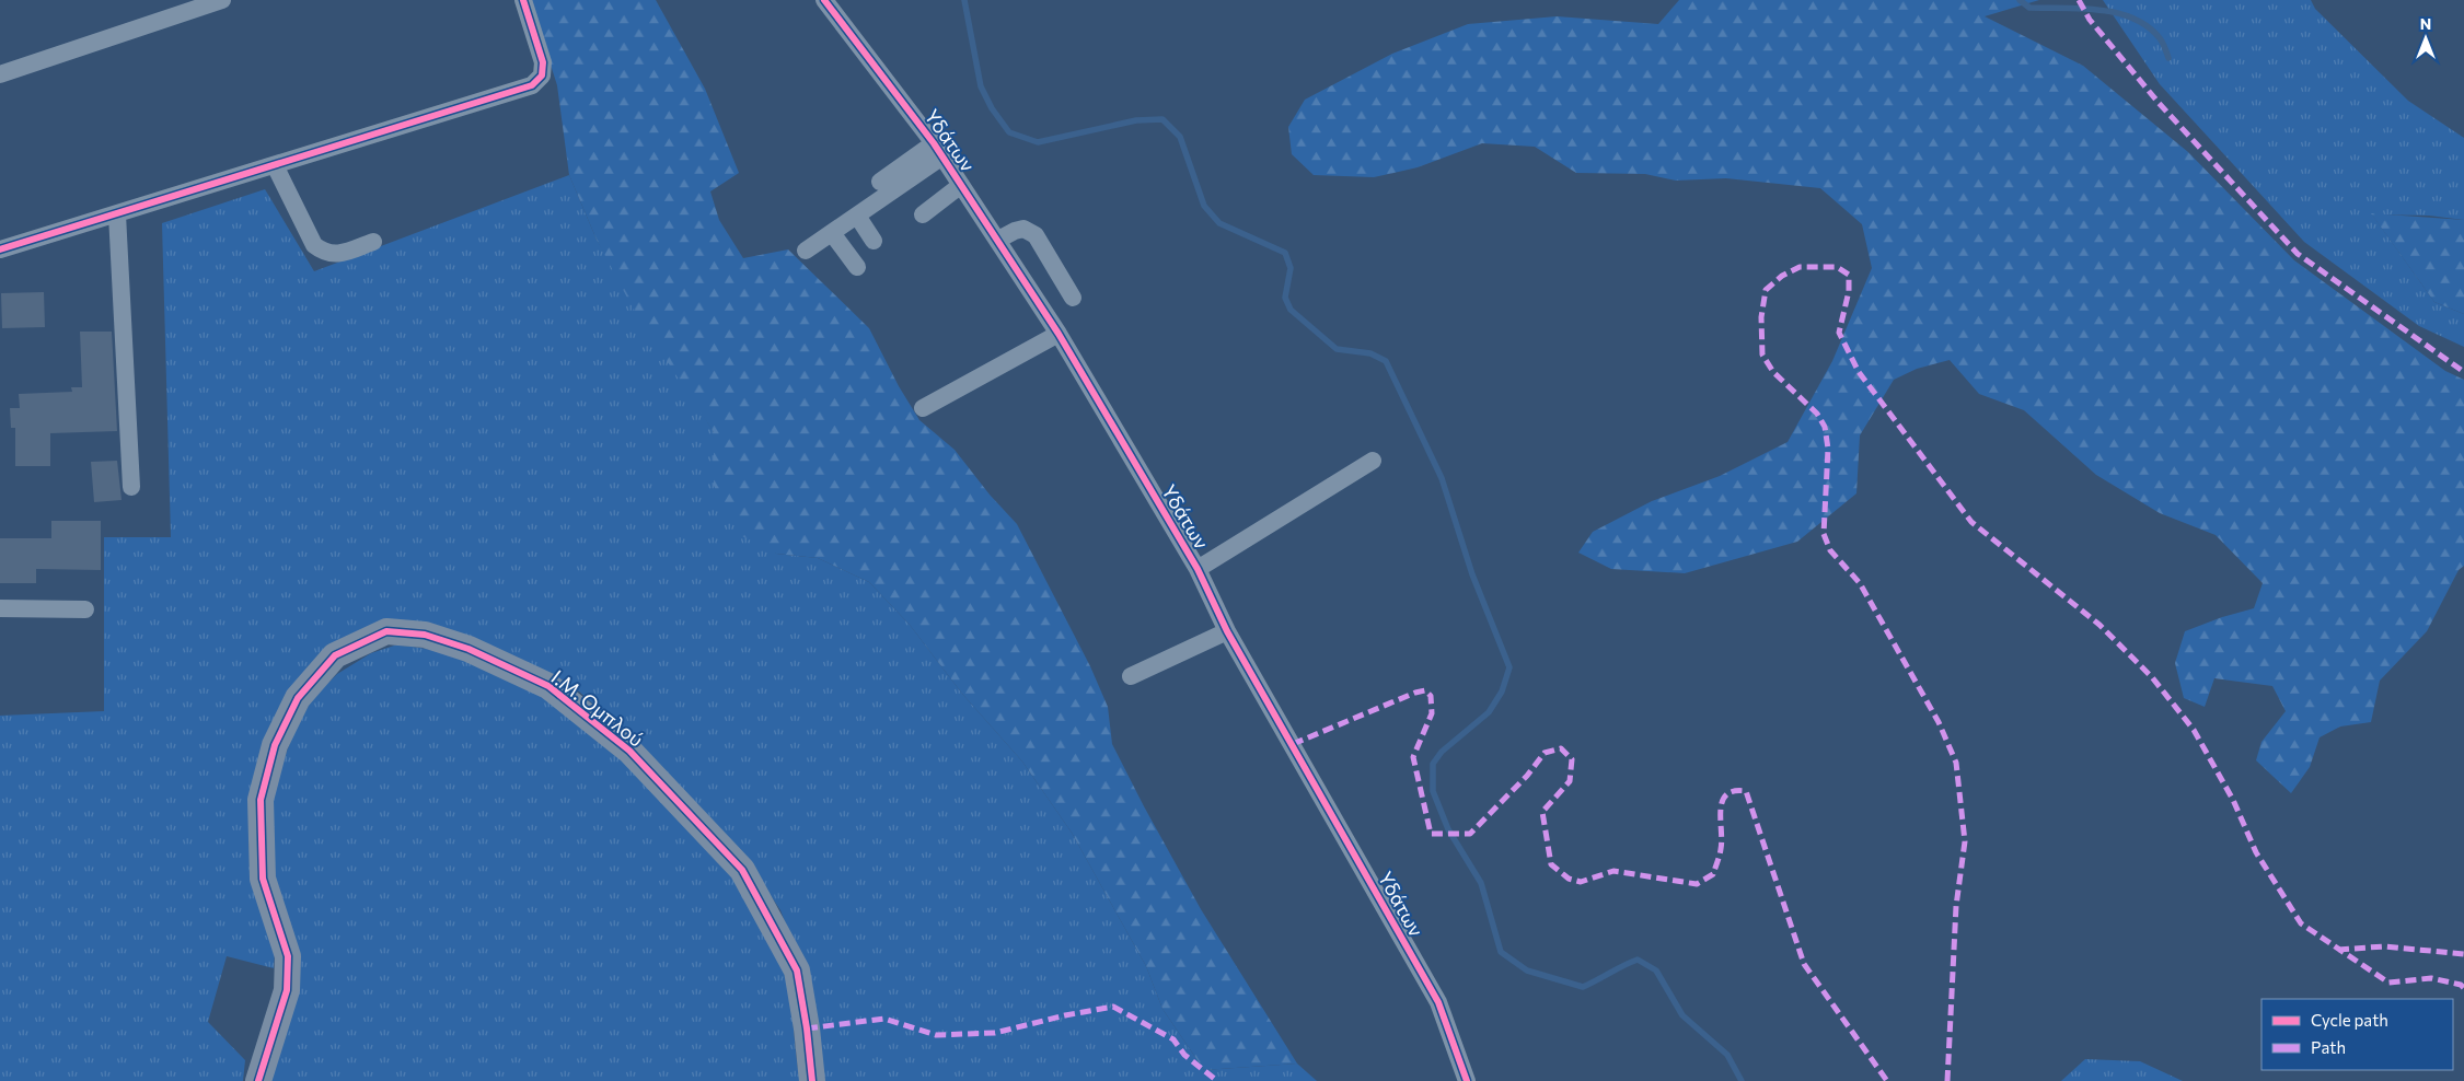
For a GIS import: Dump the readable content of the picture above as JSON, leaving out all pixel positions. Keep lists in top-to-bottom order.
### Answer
{
  "streets": {
    "street": ["Υδάτων", "Ι.Μ. Ομπλού"]
  },
  "legend": ["Cycle path", "Path"],
  "north": "top"
}
